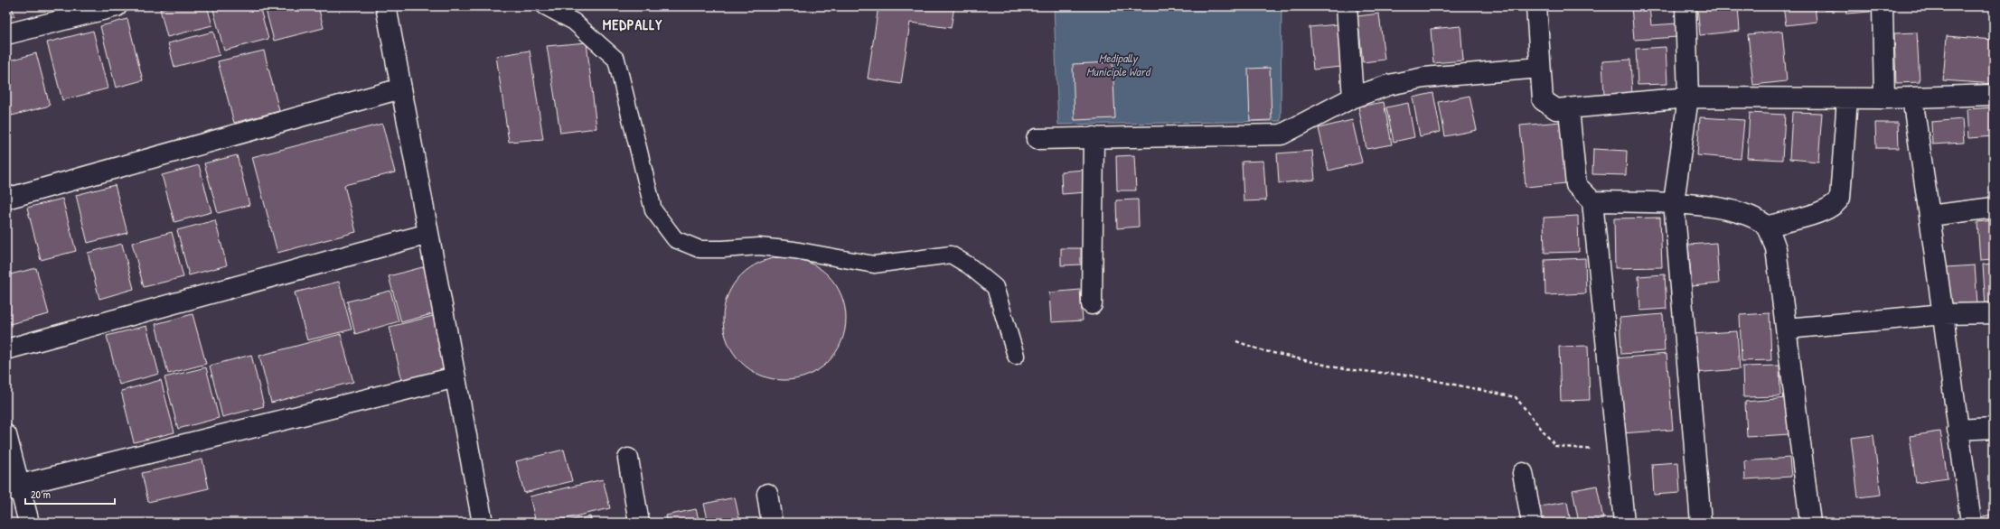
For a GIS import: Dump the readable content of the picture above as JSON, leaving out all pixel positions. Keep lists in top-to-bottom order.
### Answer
{
  "districts": ["MEDPALLY"],
  "water": ["Medipally Municiple Ward"],
  "scale_bar": "20 m"
}
